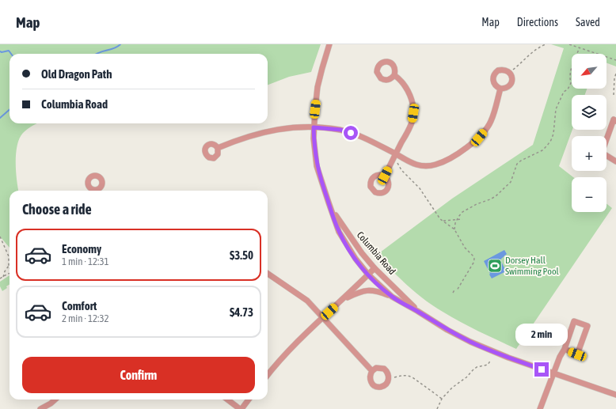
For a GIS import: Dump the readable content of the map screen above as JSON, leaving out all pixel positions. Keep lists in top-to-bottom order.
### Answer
{
  "streets": {
    "street": ["Columbia Road"]
  },
  "places": {
    "sports": ["Dorsey Hall Swimming Pool"]
  },
  "north": "bottom left",
  "page": {
    "header": "Map",
    "nav": ["Map", "Directions", "Saved"],
    "map_buttons": ["+", "−"],
    "banner": ["Old Dragon Path", "Columbia Road"],
    "heading": "Choose a ride",
    "list": [
      {
        "name": "Economy",
        "note": "1 min · 12:31",
        "value": "$3.50"
      },
      {
        "name": "Comfort",
        "note": "2 min · 12:32",
        "value": "$4.73"
      }
    ],
    "bubble": "2 min",
    "buttons": "Confirm"
  }
}
